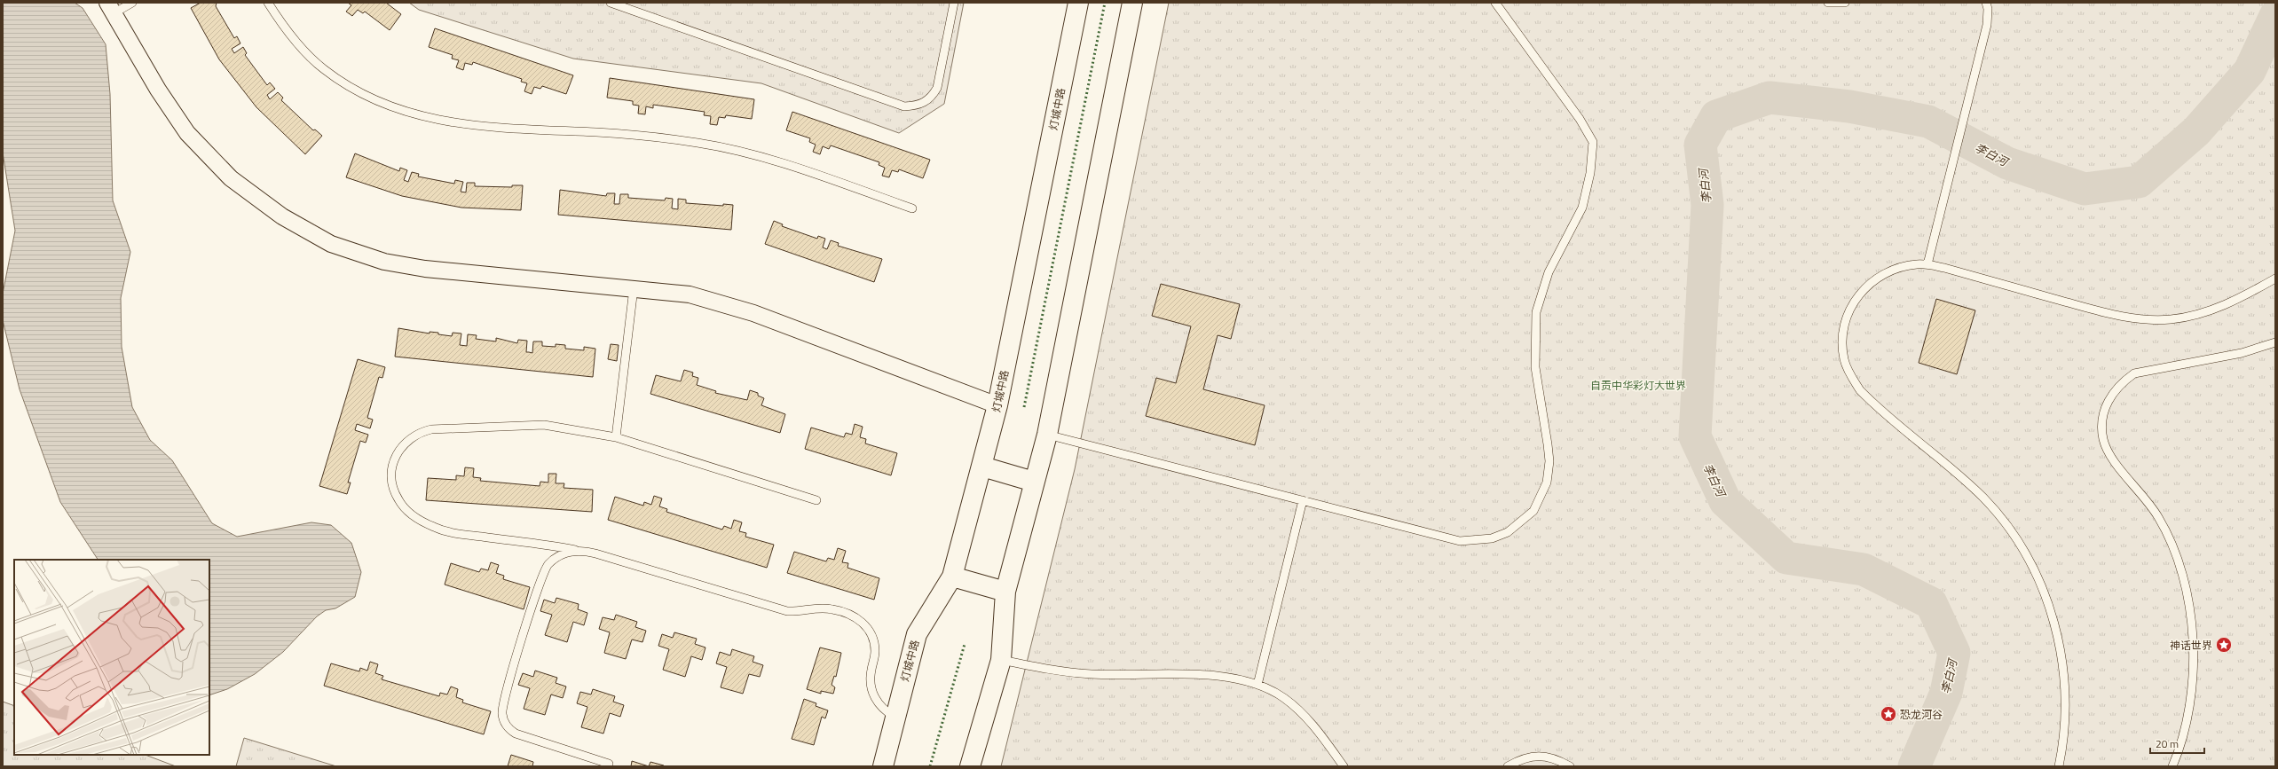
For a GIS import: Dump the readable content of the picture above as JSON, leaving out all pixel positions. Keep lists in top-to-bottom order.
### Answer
{
  "streets": {
    "main road": ["灯城中路"]
  },
  "water": ["李白河"],
  "parks": ["自贡中华彩灯大世界"],
  "places": {
    "place": ["神话世界", "恐龙河谷"]
  },
  "scale_bar": "20 m"
}
